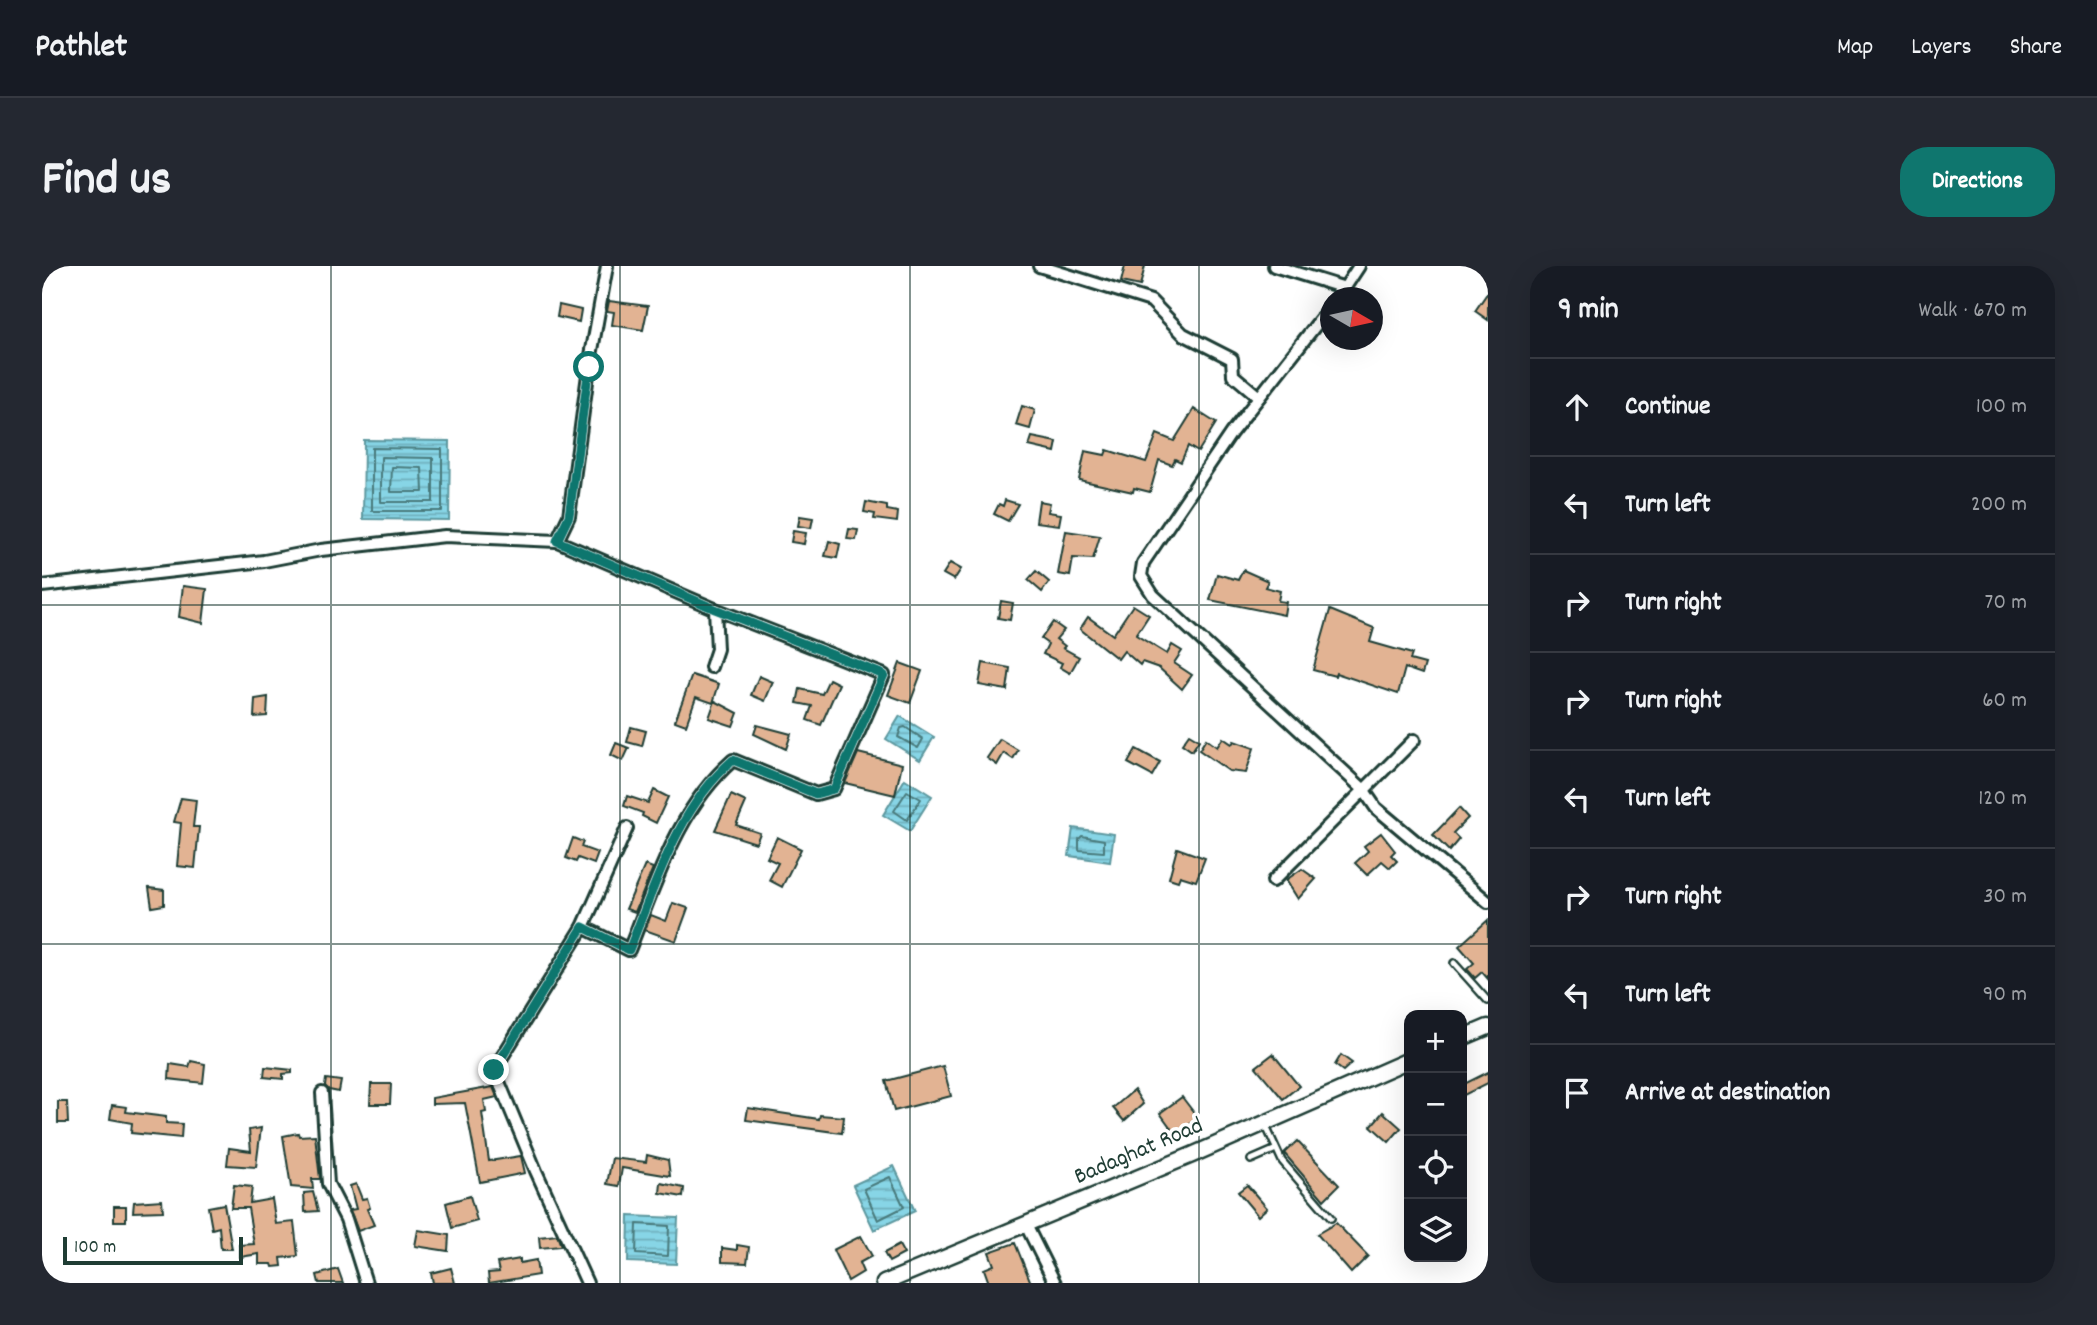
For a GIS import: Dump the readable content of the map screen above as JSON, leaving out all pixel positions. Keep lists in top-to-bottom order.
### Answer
{
  "streets": {
    "main road": ["Badaghat Road"]
  },
  "scale_bar": "100 m",
  "north": "right",
  "page": {
    "header": "Pathlet",
    "nav": ["Map", "Layers", "Share"],
    "title": "Find us",
    "buttons": "Directions",
    "heading": ["9 min", "Walk · 670 m"],
    "list": [
      ["Continue", "100 m"],
      ["Turn left", "200 m"],
      ["Turn right", "70 m"],
      ["Turn right", "60 m"],
      ["Turn left", "120 m"],
      ["Turn right", "30 m"],
      ["Turn left", "90 m"],
      "Arrive at destination"
    ],
    "map_buttons": ["+", "−"],
    "scale": "100 m"
  }
}
